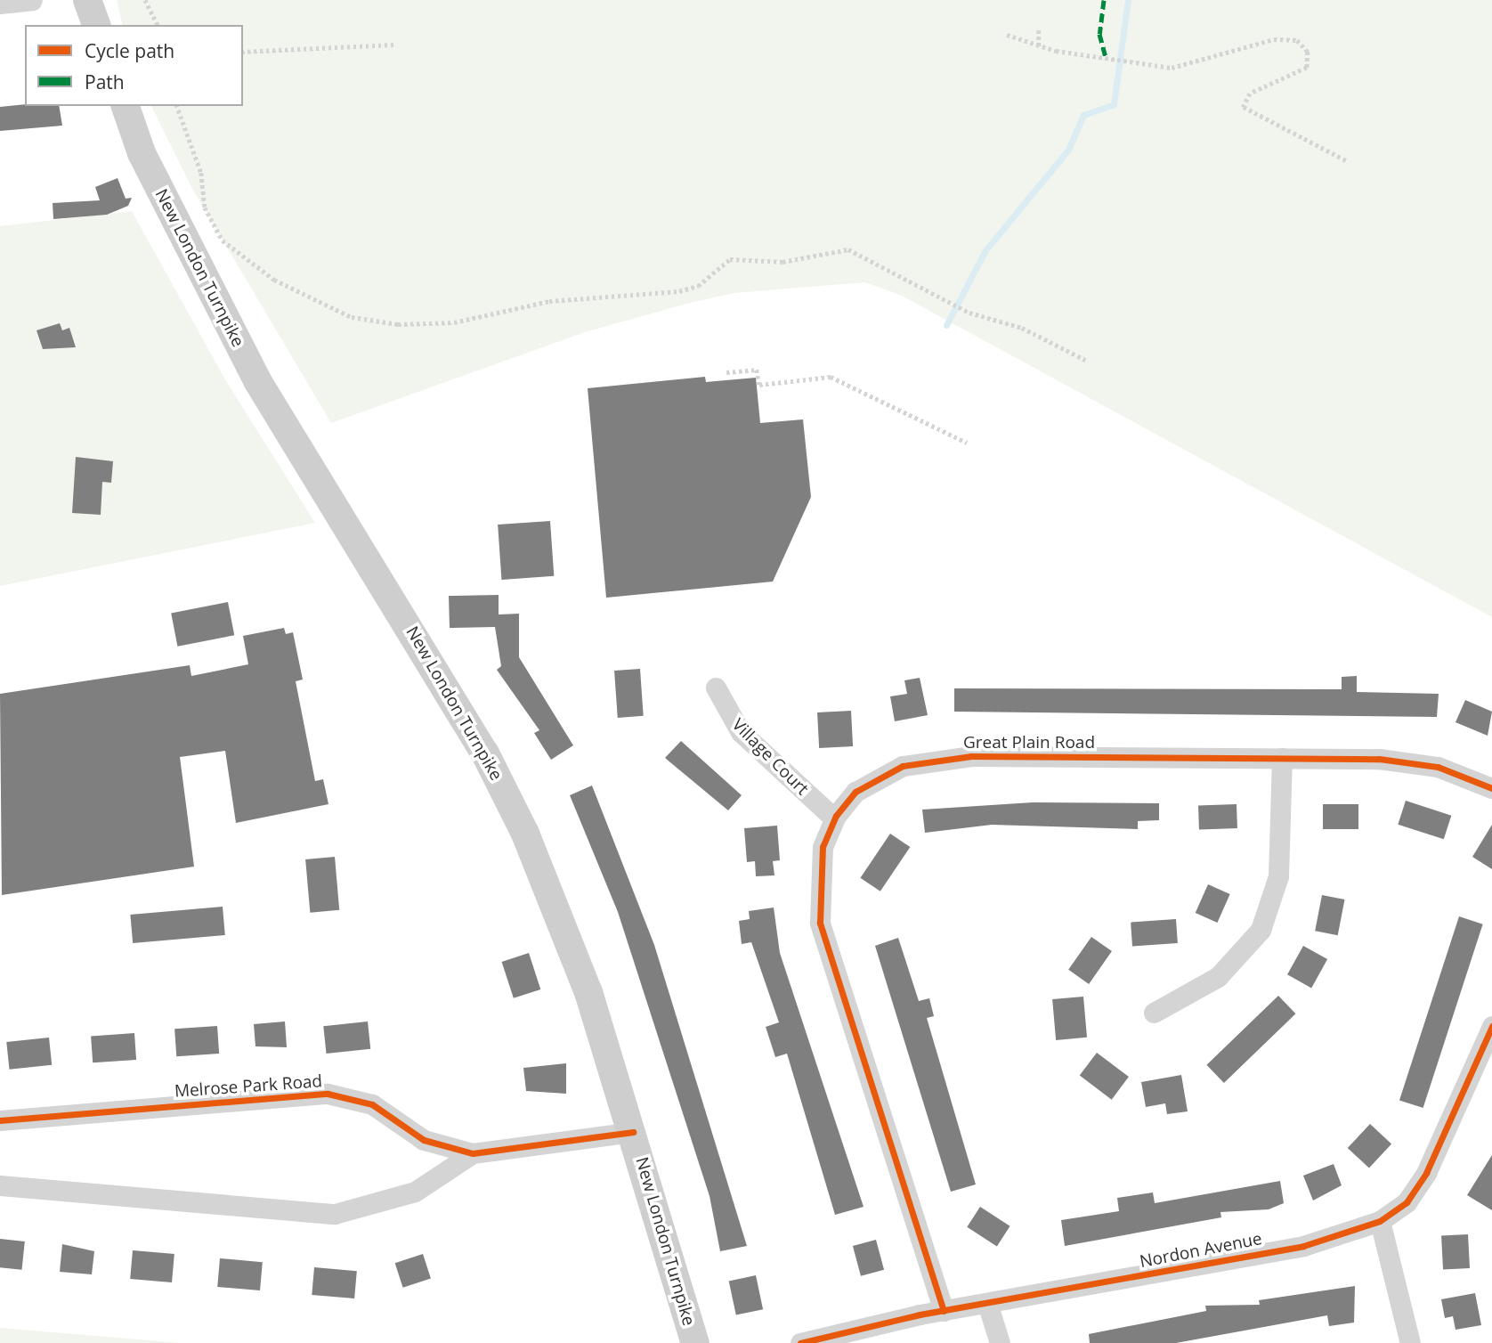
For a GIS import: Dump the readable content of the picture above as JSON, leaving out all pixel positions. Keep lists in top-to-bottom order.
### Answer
{
  "streets": {
    "main road": ["New London Turnpike"],
    "street": [
      "Great Plain Road",
      "Village Court",
      "Melrose Park Road",
      "Nordon Avenue"
    ]
  },
  "crossings": [
    ["New London Turnpike", "Melrose Park Road"],
    ["Great Plain Road", "Village Court"],
    ["Great Plain Road", "Nordon Avenue"]
  ],
  "legend": ["Cycle path", "Path"]
}
